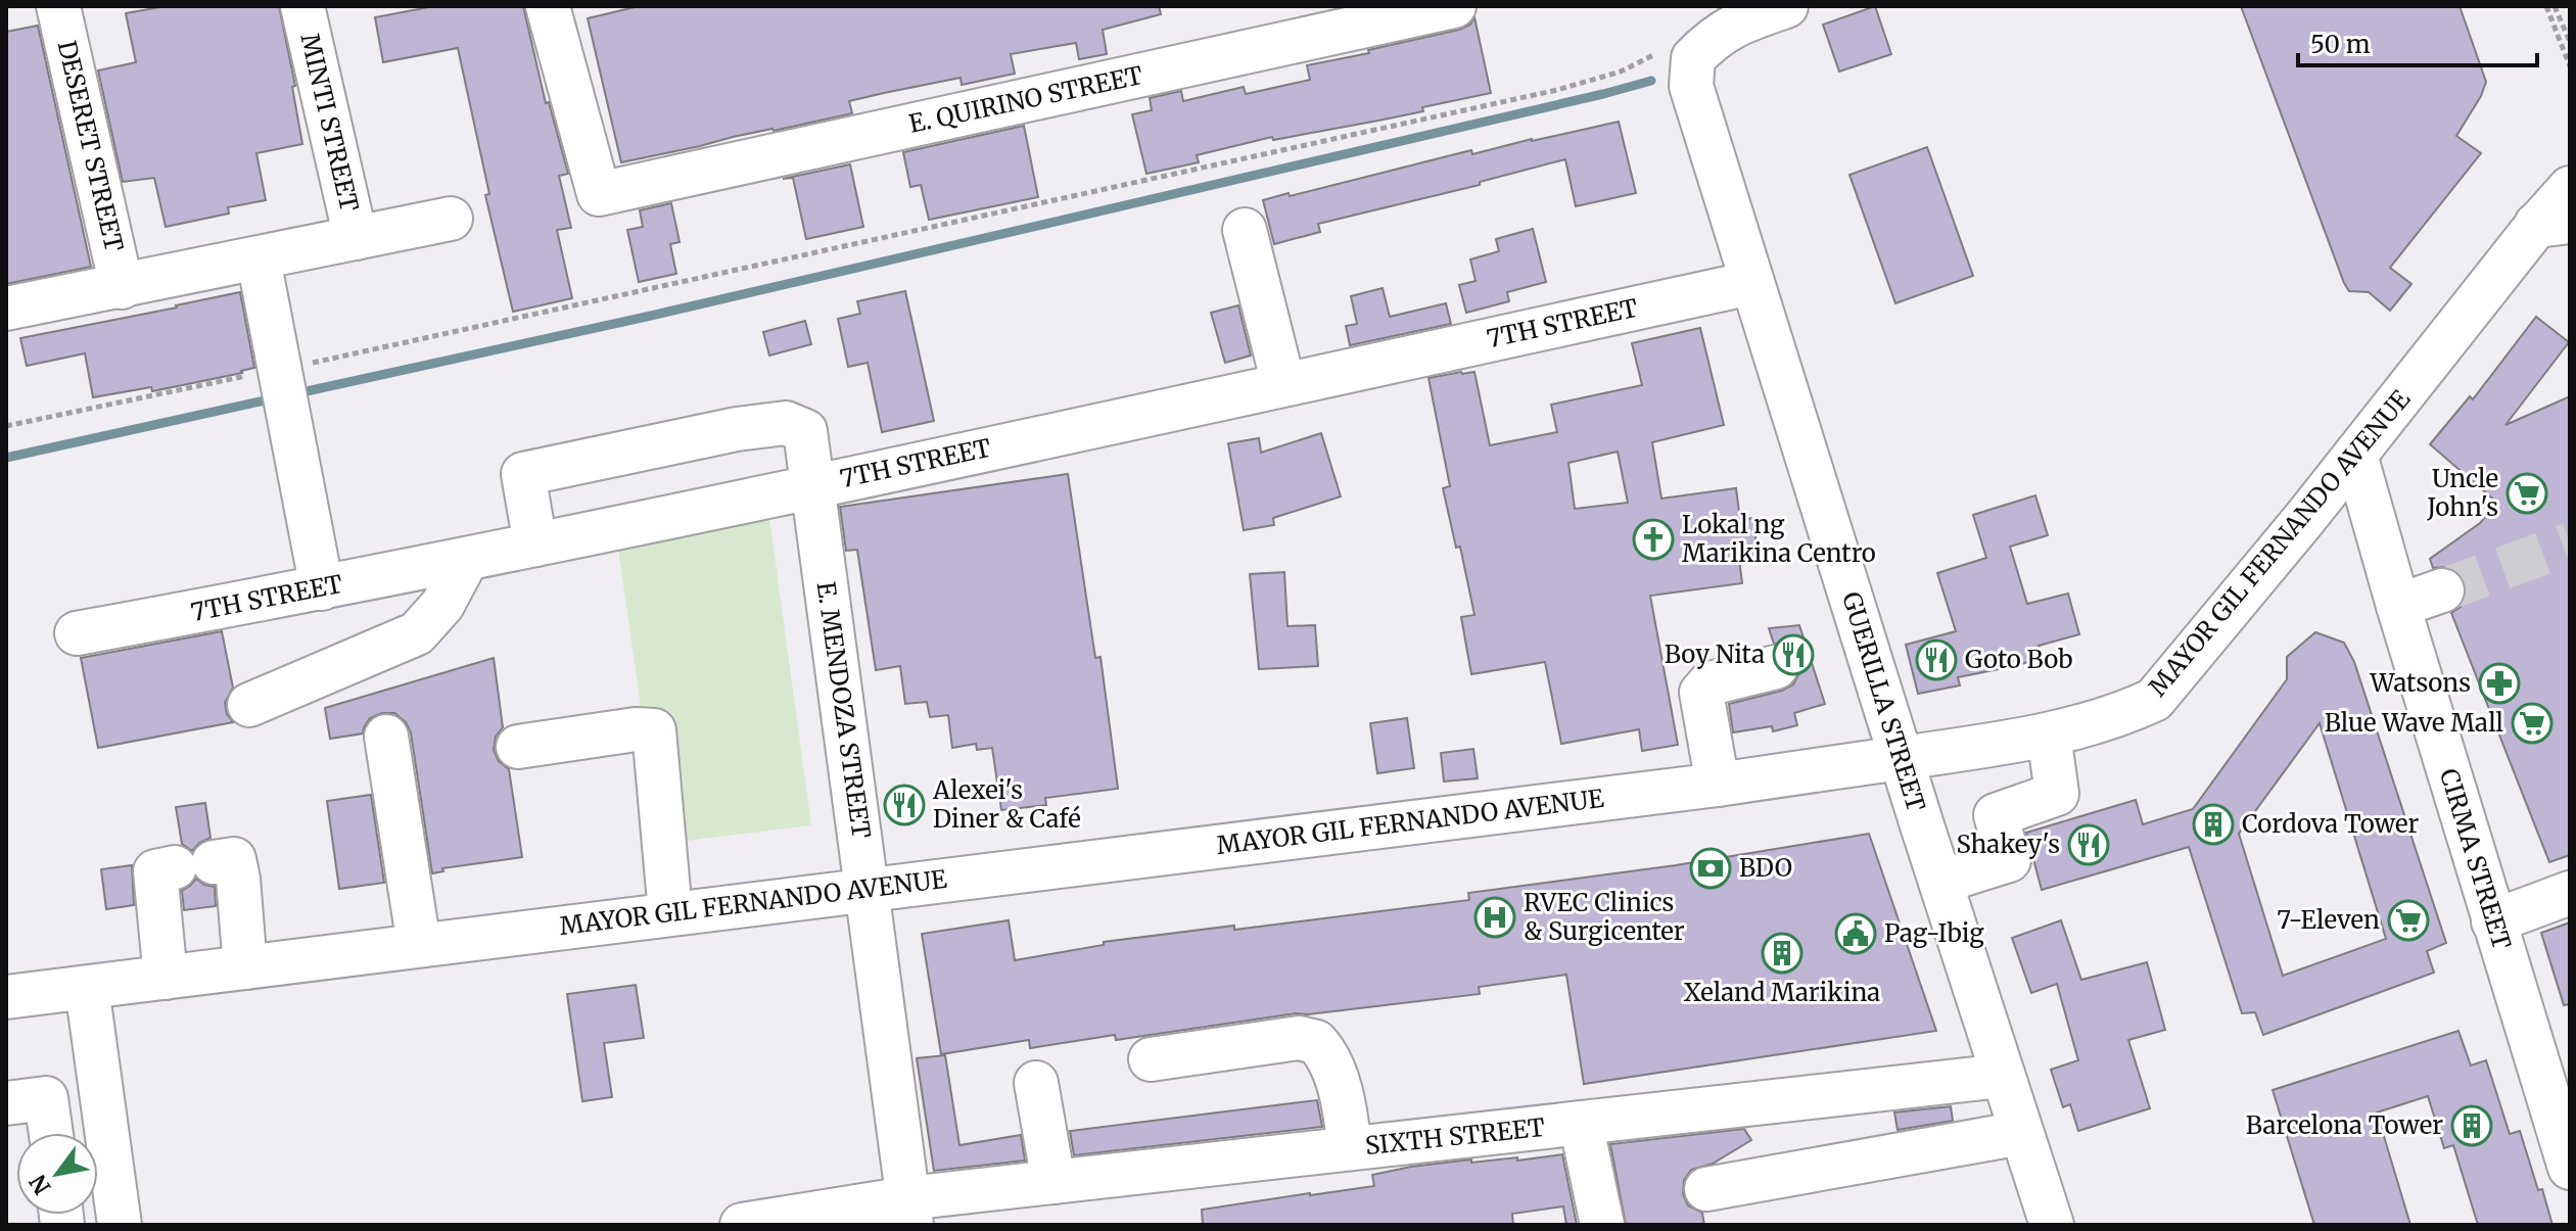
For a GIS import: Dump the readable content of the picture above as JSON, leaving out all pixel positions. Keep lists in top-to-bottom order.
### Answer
{
  "streets": {
    "street": [
      "E. QUIRINO STREET",
      "MINTI STREET",
      "DESERET STREET",
      "7TH STREET",
      "MAYOR GIL FERNANDO AVENUE",
      "GUERILLA STREET",
      "E. MENDOZA STREET",
      "CIRMA STREET",
      "SIXTH STREET"
    ]
  },
  "crossings": [
    ["7TH STREET", "GUERILLA STREET"],
    ["7TH STREET", "E. MENDOZA STREET"],
    ["MAYOR GIL FERNANDO AVENUE", "GUERILLA STREET"],
    ["MAYOR GIL FERNANDO AVENUE", "E. MENDOZA STREET"],
    ["MAYOR GIL FERNANDO AVENUE", "CIRMA STREET"],
    ["GUERILLA STREET", "SIXTH STREET"],
    ["E. MENDOZA STREET", "SIXTH STREET"]
  ],
  "places": {
    "supermarket": ["Uncle John's", "Blue Wave Mall", "7-Eleven"],
    "church": ["Lokal ng Marikina Centro"],
    "restaurant": [
      "Boy Nita",
      "Goto Bob",
      "Alexei's Diner & Café",
      "Shakey's"
    ],
    "pharmacy": ["Watsons"],
    "building": ["Cordova Tower", "Xeland Marikina", "Barcelona Tower"],
    "bank": ["BDO"],
    "hospital": ["RVEC Clinics & Surgicenter"],
    "public building": ["Pag-Ibig"]
  },
  "scale_bar": "50 m",
  "north": "bottom left"
}
